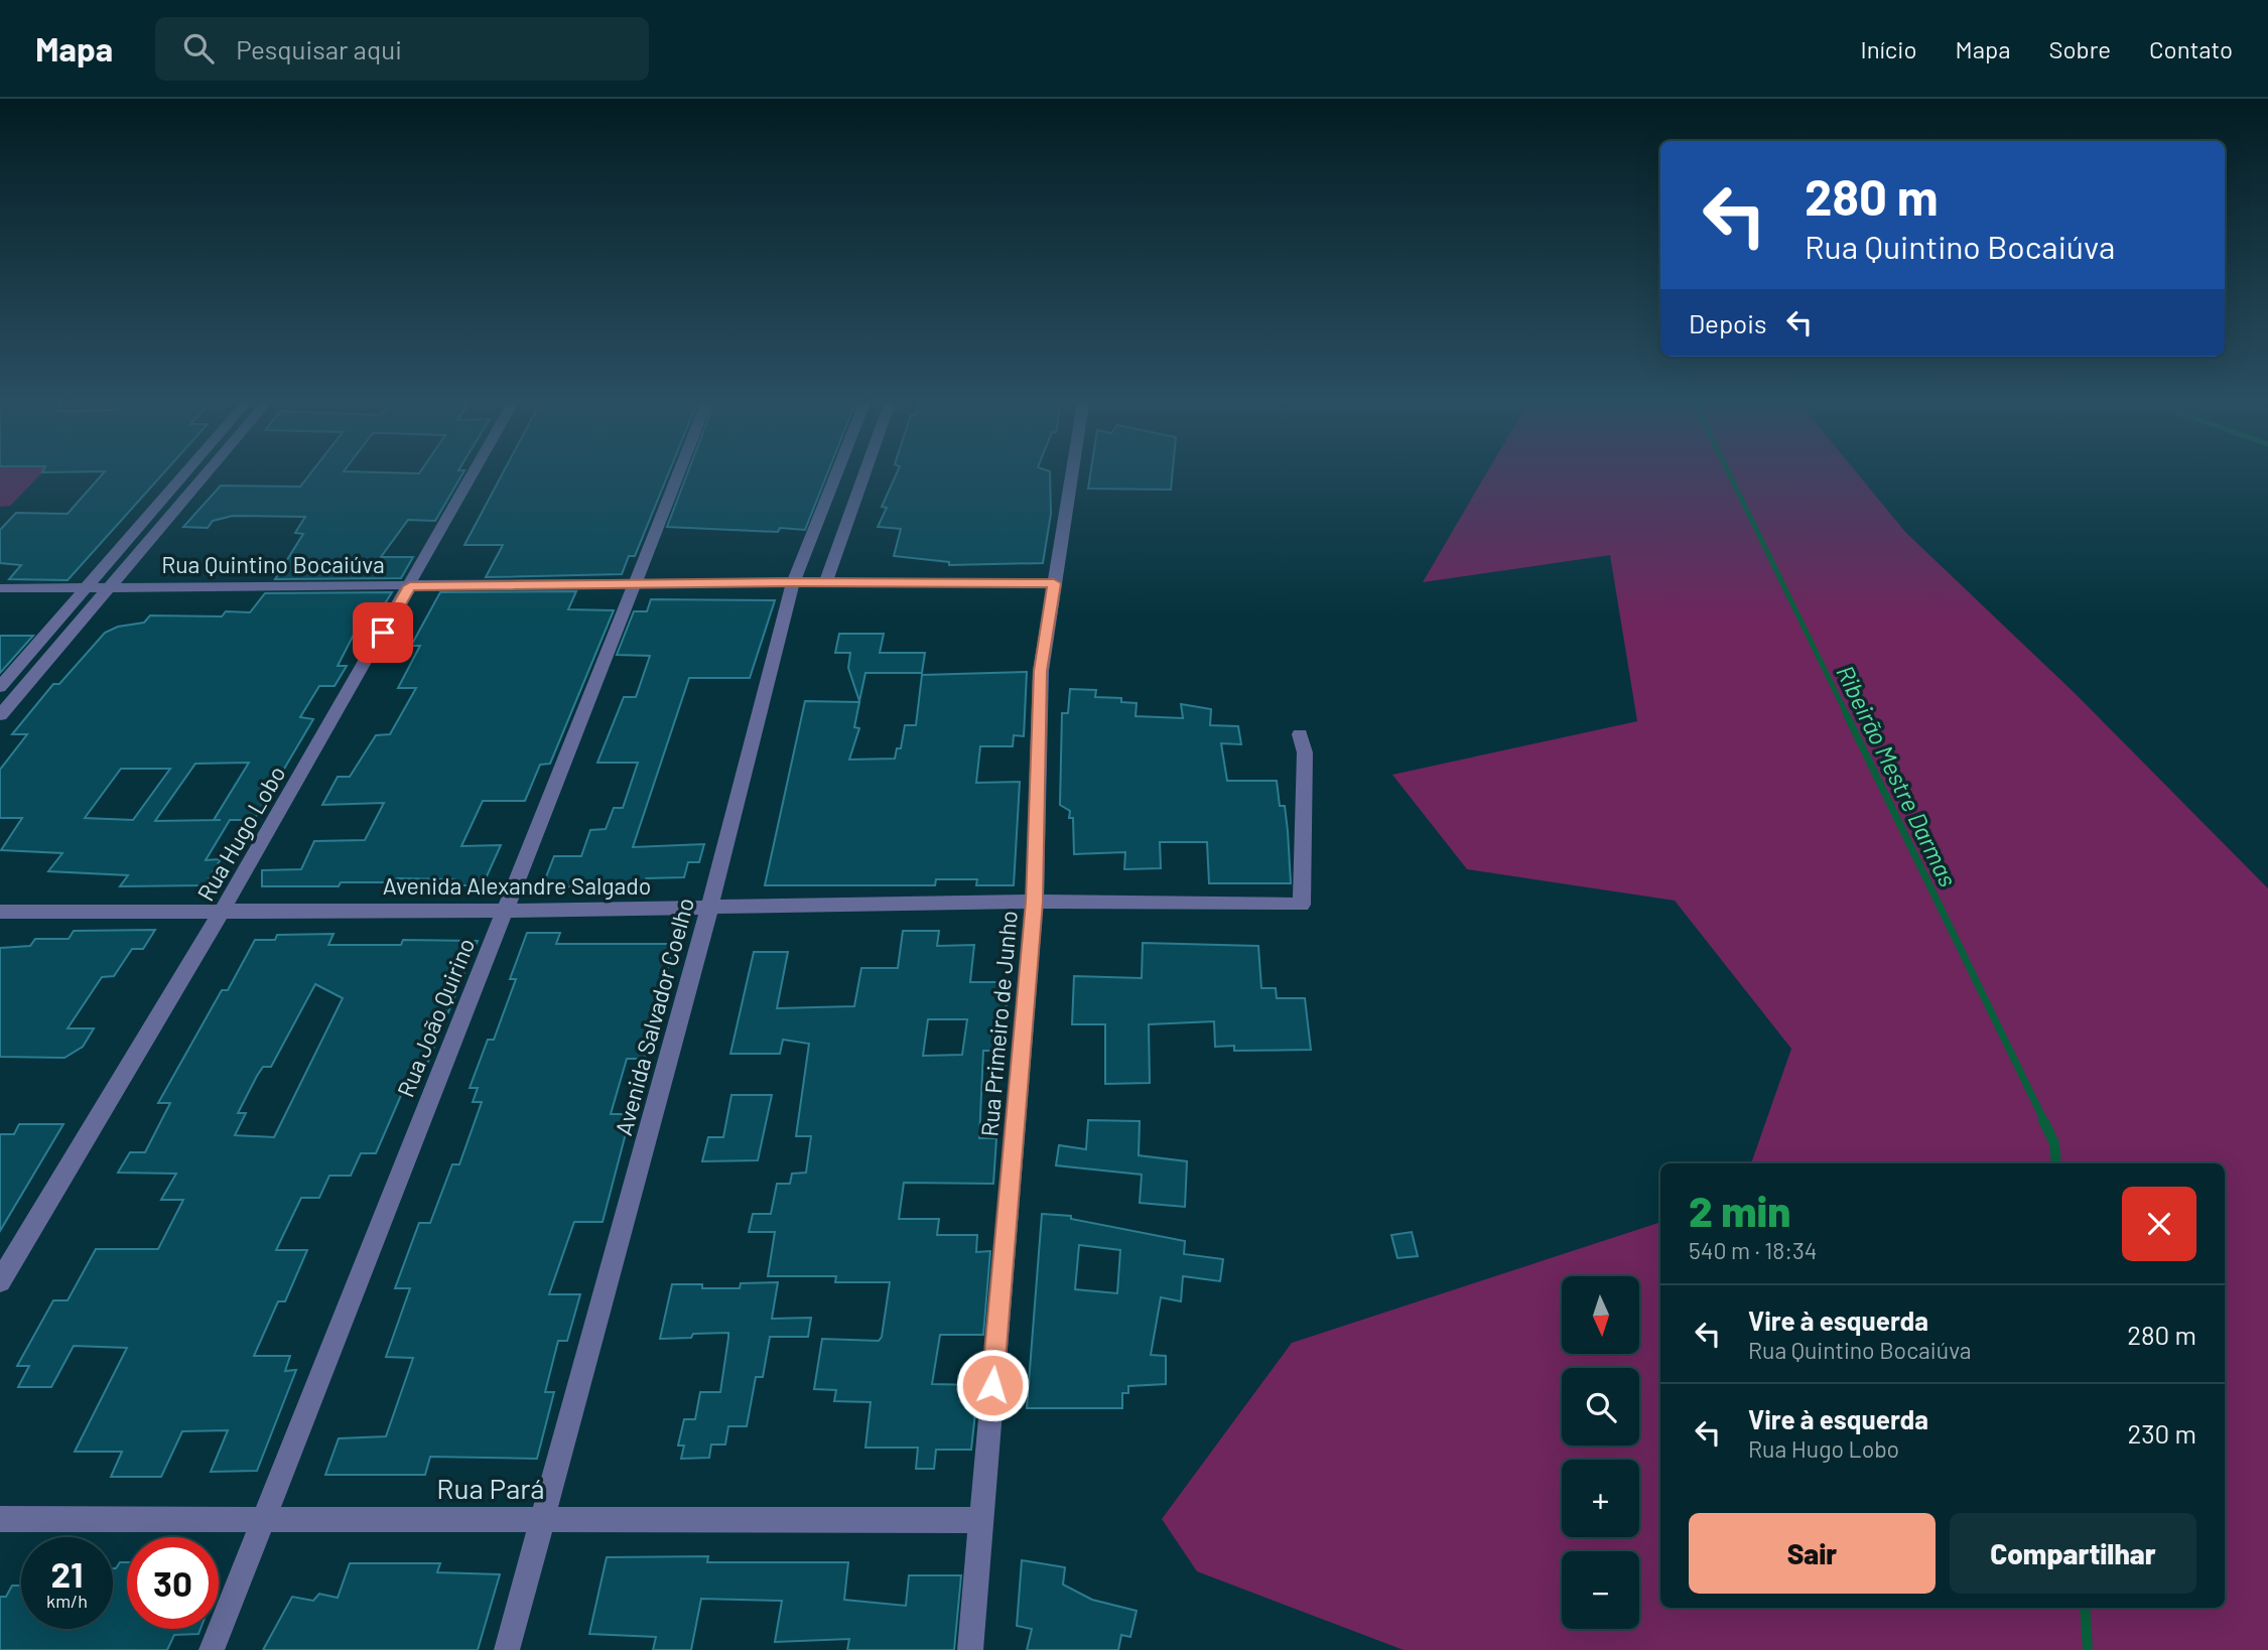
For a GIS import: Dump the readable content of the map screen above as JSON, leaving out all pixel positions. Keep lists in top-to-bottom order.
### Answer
{
  "streets": {
    "street": [
      "Rua Quintino Bocaiúva",
      "Rua Hugo Lobo",
      "Avenida Alexandre Salgado",
      "Avenida Salvador Coelho",
      "Rua João Quirino",
      "Rua Primeiro de Junho",
      "Rua Pará"
    ]
  },
  "crossings": [
    ["Rua Quintino Bocaiúva", "Rua Hugo Lobo"],
    ["Rua Quintino Bocaiúva", "Avenida Salvador Coelho"],
    ["Rua Quintino Bocaiúva", "Rua João Quirino"],
    ["Rua Quintino Bocaiúva", "Rua Primeiro de Junho"],
    ["Rua Hugo Lobo", "Avenida Alexandre Salgado"],
    ["Avenida Alexandre Salgado", "Avenida Salvador Coelho"],
    ["Avenida Alexandre Salgado", "Rua João Quirino"],
    ["Avenida Alexandre Salgado", "Rua Primeiro de Junho"],
    ["Avenida Salvador Coelho", "Rua Pará"],
    ["Rua João Quirino", "Rua Pará"],
    ["Rua Primeiro de Junho", "Rua Pará"]
  ],
  "water": ["Ribeirão Mestre Darmas"],
  "north": "bottom",
  "page": {
    "header": "Mapa",
    "search": "Pesquisar aqui",
    "nav": [
      "Início",
      "Mapa",
      "Sobre",
      "Contato"
    ],
    "turn": ["280 m", "Rua Quintino Bocaiúva"],
    "then": "Depois",
    "heading": ["2 min", "540 m · 18:34"],
    "map_buttons": ["+", "−"],
    "list": [
      {
        "name": "Vire à esquerda",
        "note": "Rua Quintino Bocaiúva",
        "value": "280 m"
      },
      {
        "name": "Vire à esquerda",
        "note": "Rua Hugo Lobo",
        "value": "230 m"
      }
    ],
    "buttons": ["Sair", "Compartilhar"],
    "speed": "21 km/h",
    "limit": "30"
  }
}
